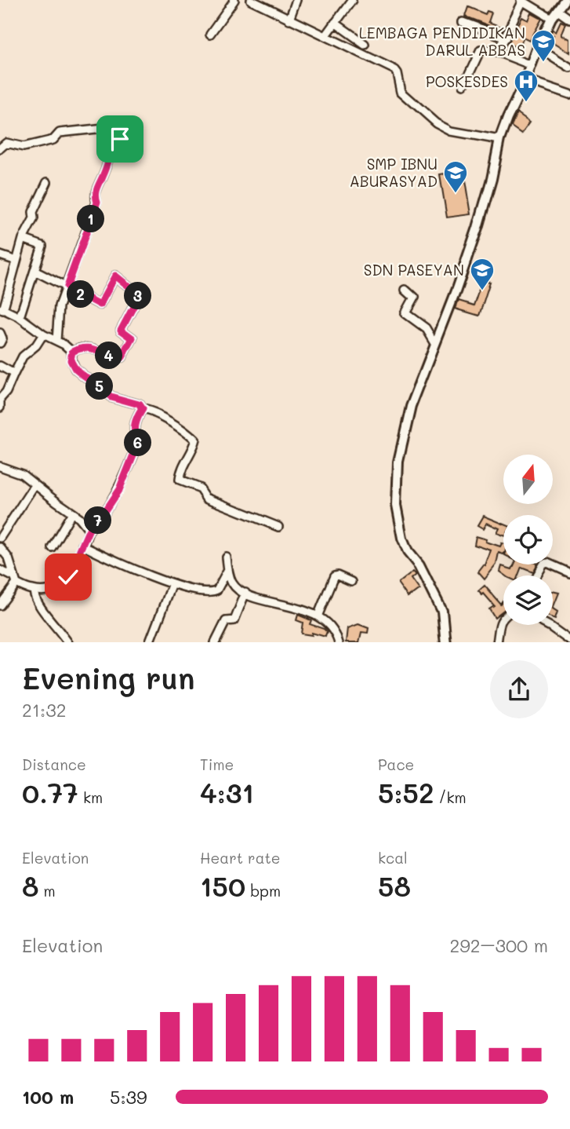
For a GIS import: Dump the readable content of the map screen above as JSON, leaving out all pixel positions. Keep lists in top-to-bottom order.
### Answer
{
  "places": {
    "school or university": ["LEMBAGA PENDIDIKAN DARUL ABBAS", "SMP IBNU ABURASYAD", "SDN PASEYAN"],
    "hospital": ["POSKESDES"]
  },
  "north": "top",
  "page": {
    "pins": [
      "1",
      "2",
      "3",
      "4",
      "5",
      "6",
      "7"
    ],
    "heading": ["Evening run", "21:32"],
    "stats": [
      ["Distance", "0.77 km"],
      ["Time", "4:31"],
      ["Pace", "5:52 /km"],
      ["Elevation", "8 m"],
      ["Heart rate", "150 bpm"],
      ["kcal", "58"]
    ],
    "chart": ["Elevation", "292–300 m"],
    "list": [
      {
        "name": "100 m",
        "note": "5:39"
      }
    ]
  }
}
